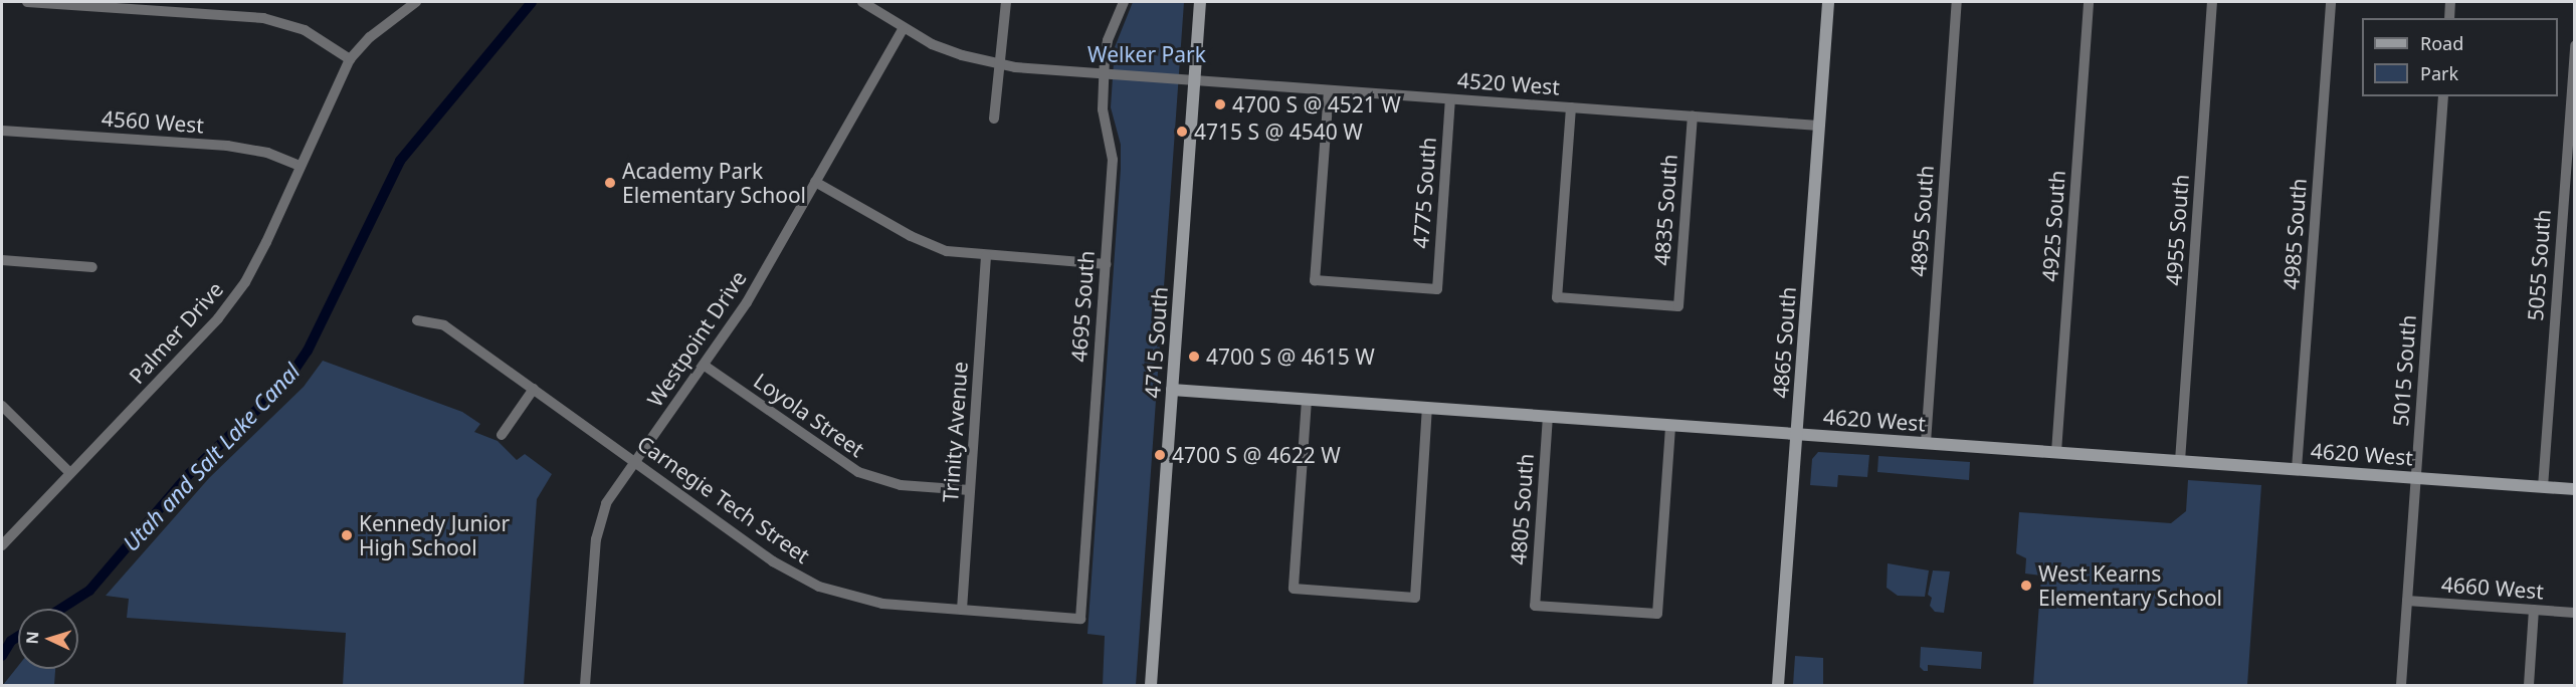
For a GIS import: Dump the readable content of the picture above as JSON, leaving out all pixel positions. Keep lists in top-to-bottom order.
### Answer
{
  "streets": {
    "street": [
      "4520 West",
      "4560 West",
      "4775 South",
      "4835 South",
      "4895 South",
      "4925 South",
      "4955 South",
      "4985 South",
      "5055 South",
      "4695 South",
      "Palmer Drive",
      "Westpoint Drive",
      "4715 South",
      "4865 South",
      "5015 South",
      "Loyola Street",
      "4620 West",
      "Trinity Avenue",
      "Carnegie Tech Street",
      "4805 South",
      "4660 West"
    ]
  },
  "crossings": [
    ["4520 West", "4775 South"],
    ["4520 West", "4835 South"],
    ["4520 West", "4695 South"],
    ["4520 West", "Westpoint Drive"],
    ["4520 West", "4715 South"],
    ["4520 West", "4865 South"],
    ["4560 West", "Palmer Drive"],
    ["4895 South", "4620 West"],
    ["4925 South", "4620 West"],
    ["4955 South", "4620 West"],
    ["4985 South", "4620 West"],
    ["5055 South", "4620 West"],
    ["4695 South", "Carnegie Tech Street"],
    ["Westpoint Drive", "Loyola Street"],
    ["Westpoint Drive", "Carnegie Tech Street"],
    ["4715 South", "4620 West"],
    ["4865 South", "4620 West"],
    ["5015 South", "4620 West"],
    ["5015 South", "4660 West"],
    ["Loyola Street", "Trinity Avenue"],
    ["4620 West", "4805 South"],
    ["Trinity Avenue", "Carnegie Tech Street"]
  ],
  "water": ["Utah and Salt Lake Canal"],
  "parks": ["Welker Park"],
  "places": [
    "4700 S @ 4521 W",
    "4715 S @ 4540 W",
    "Academy Park Elementary School",
    "4700 S @ 4615 W",
    "4700 S @ 4622 W",
    "Kennedy Junior High School",
    "West Kearns Elementary School"
  ],
  "legend": ["Road", "Park"],
  "north": "left"
}
